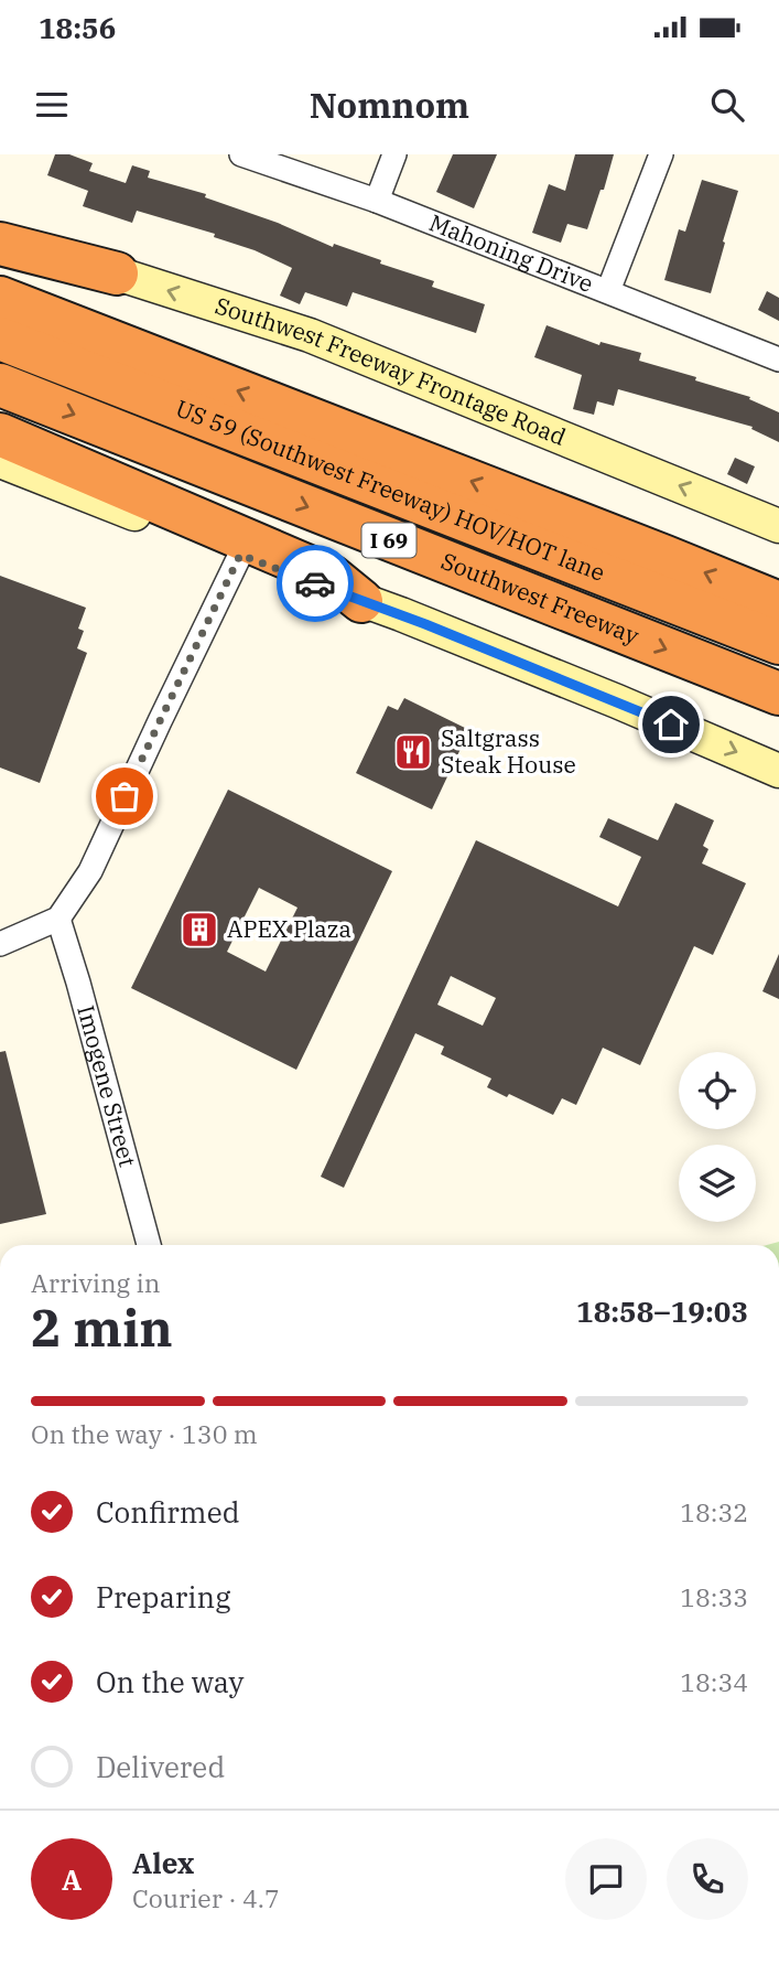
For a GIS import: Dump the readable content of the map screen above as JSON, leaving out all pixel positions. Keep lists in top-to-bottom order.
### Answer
{
  "streets": {
    "highway": ["US 59 (Southwest Freeway) HOV/HOT lane", "I 69", "Southwest Freeway"],
    "main road": ["Southwest Freeway Frontage Road"],
    "street": ["Mahoning Drive", "Imogene Street"]
  },
  "places": {
    "restaurant": ["Saltgrass Steak House"],
    "building": ["APEX Plaza"]
  },
  "page": {
    "status": "18:56",
    "header": "Nomnom",
    "heading": ["2 min", "Arriving in", "18:58–19:03"],
    "panel": ["Alex", "Courier · 4.7"],
    "bar": "On the way · 130 m",
    "list": [
      ["Confirmed", "18:32"],
      ["Preparing", "18:33"],
      ["On the way", "18:34"],
      "Delivered"
    ],
    "round": "A"
  }
}
